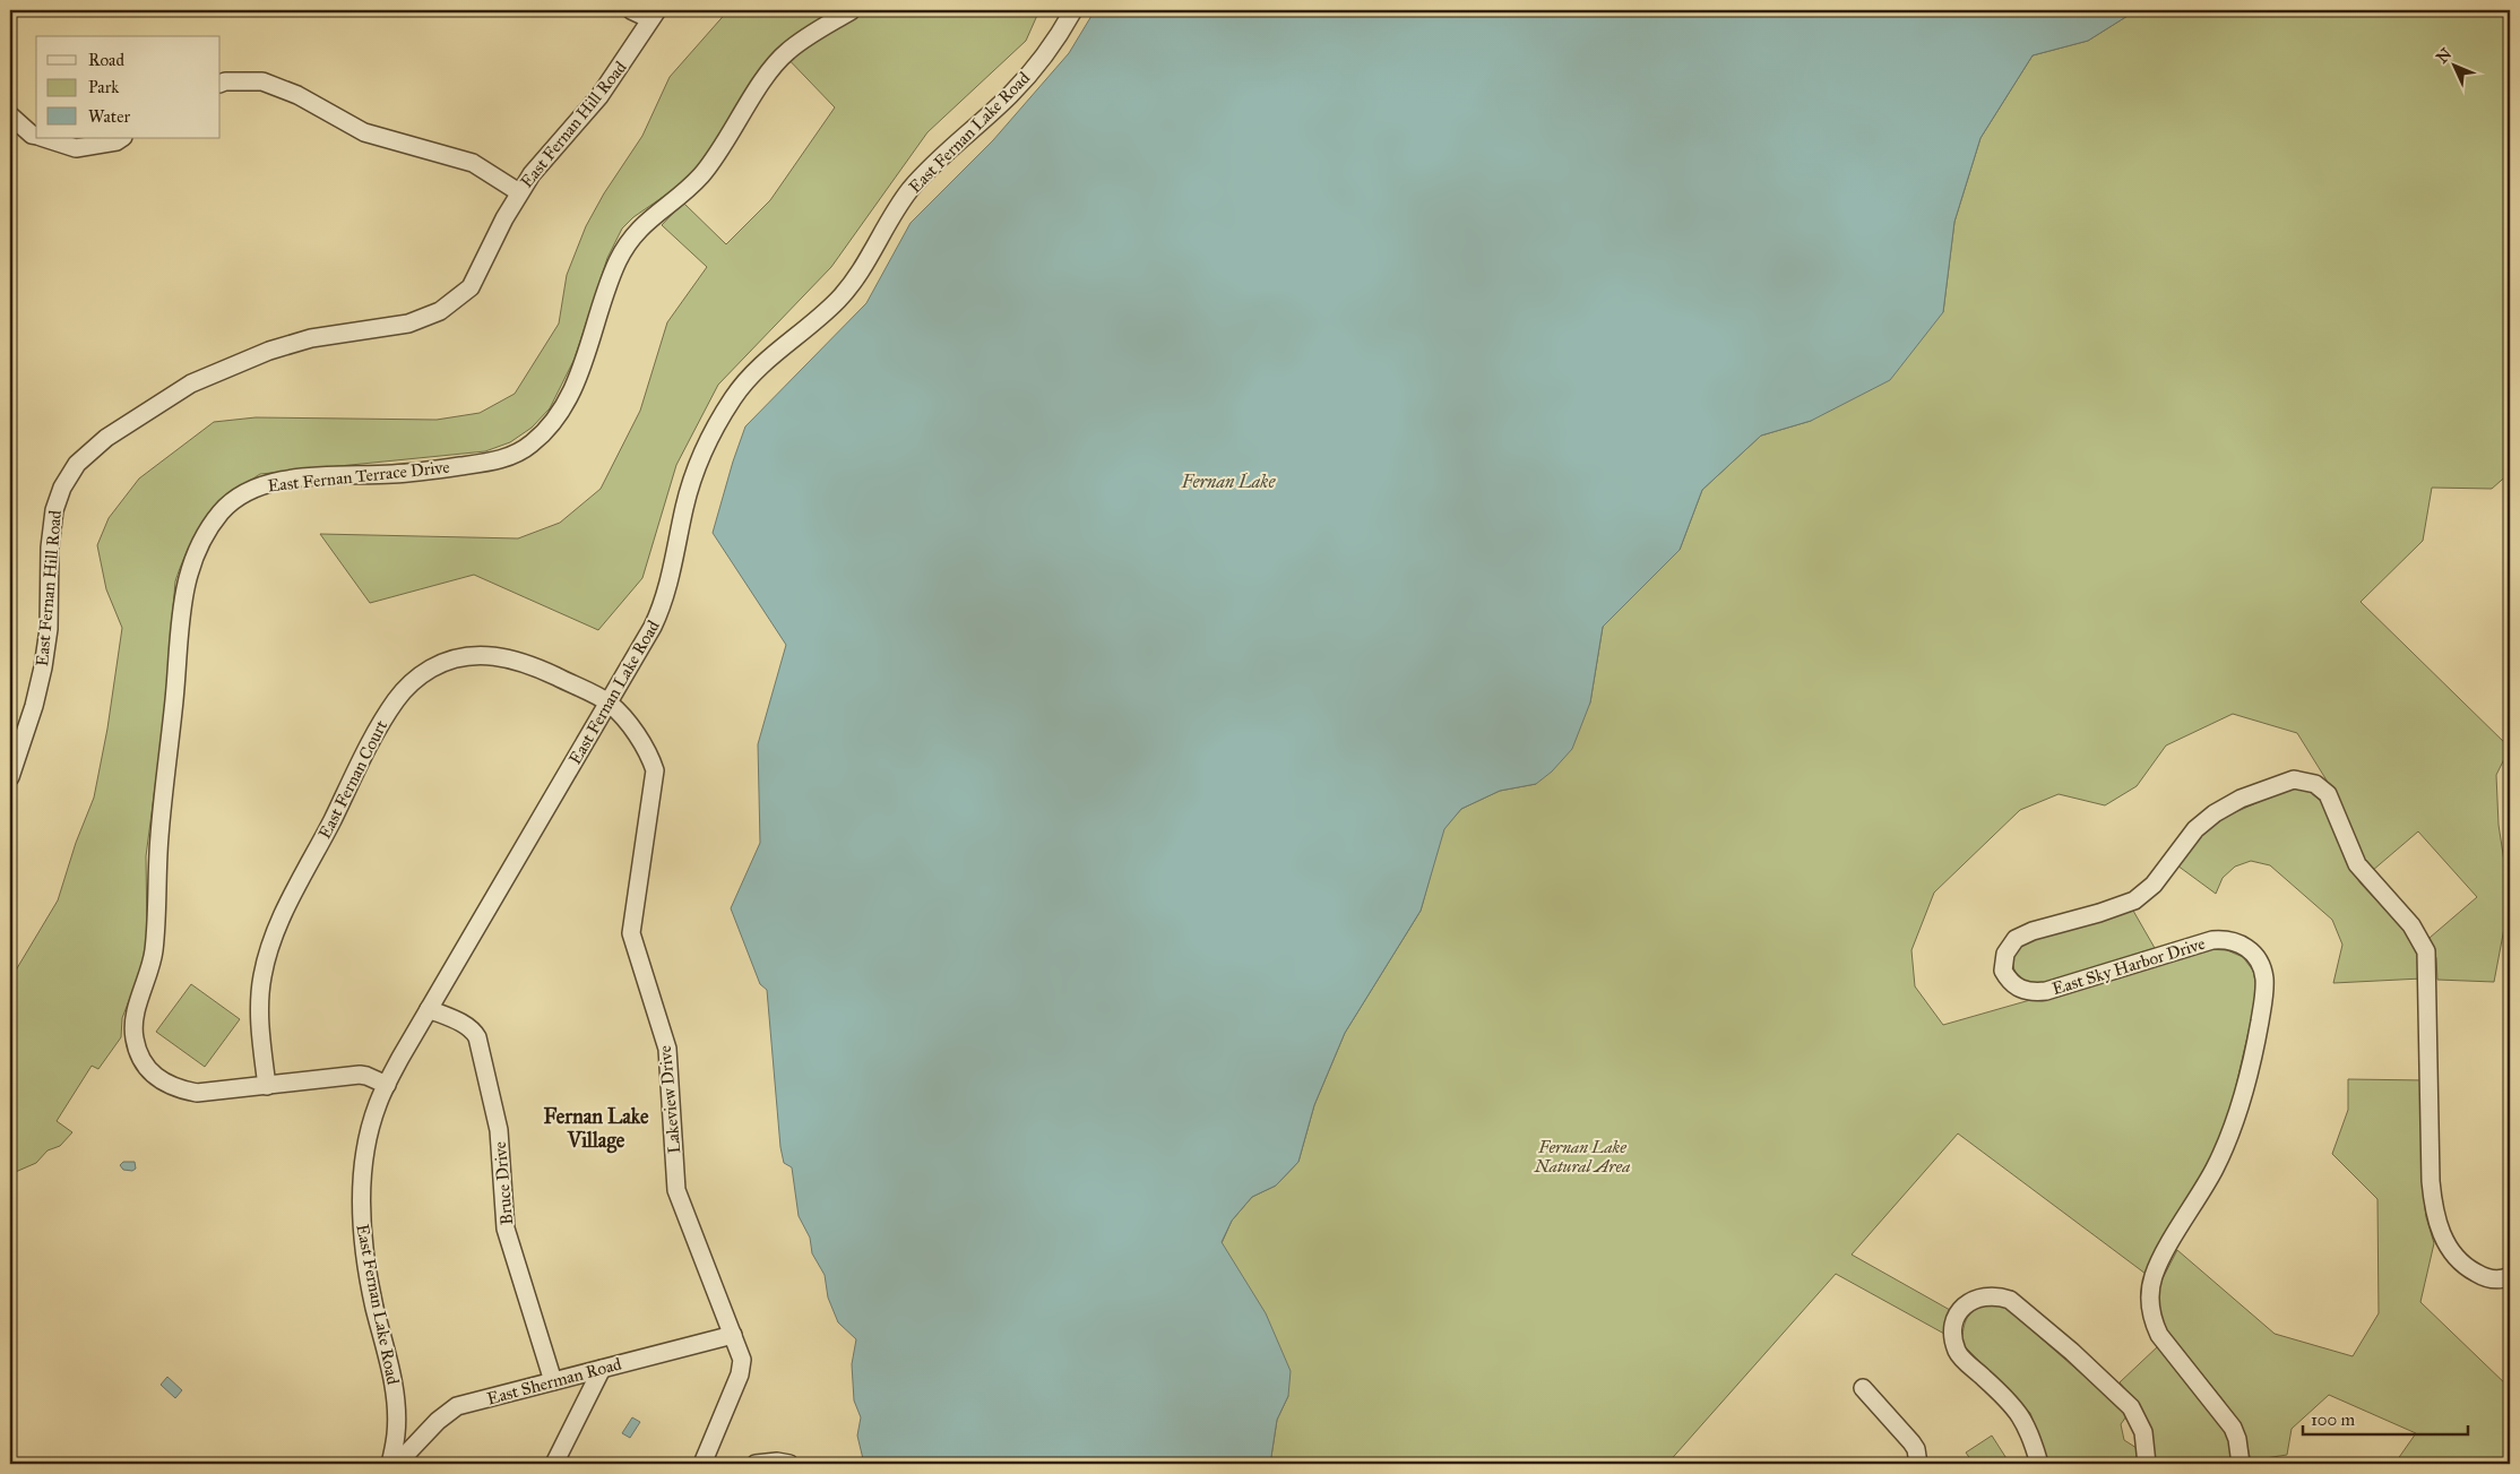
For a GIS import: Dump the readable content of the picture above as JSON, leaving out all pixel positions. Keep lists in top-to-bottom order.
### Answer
{
  "streets": {
    "street": [
      "East Fernan Hill Road",
      "East Fernan Lake Road",
      "East Fernan Terrace Drive",
      "East Fernan Court",
      "East Sky Harbor Drive",
      "Lakeview Drive",
      "Bruce Drive",
      "East Sherman Road"
    ]
  },
  "crossings": [
    ["East Fernan Lake Road", "East Fernan Terrace Drive"],
    ["East Fernan Lake Road", "East Fernan Court"],
    ["East Fernan Lake Road", "Lakeview Drive"],
    ["East Fernan Lake Road", "Bruce Drive"],
    ["East Fernan Terrace Drive", "East Fernan Court"],
    ["East Fernan Court", "Lakeview Drive"],
    ["Lakeview Drive", "East Sherman Road"],
    ["Bruce Drive", "East Sherman Road"]
  ],
  "districts": ["Fernan Lake Village"],
  "water": ["Fernan Lake"],
  "parks": ["Fernan Lake Natural Area"],
  "legend": ["Road", "Park", "Water"],
  "scale_bar": "100 m",
  "north": "top left"
}
